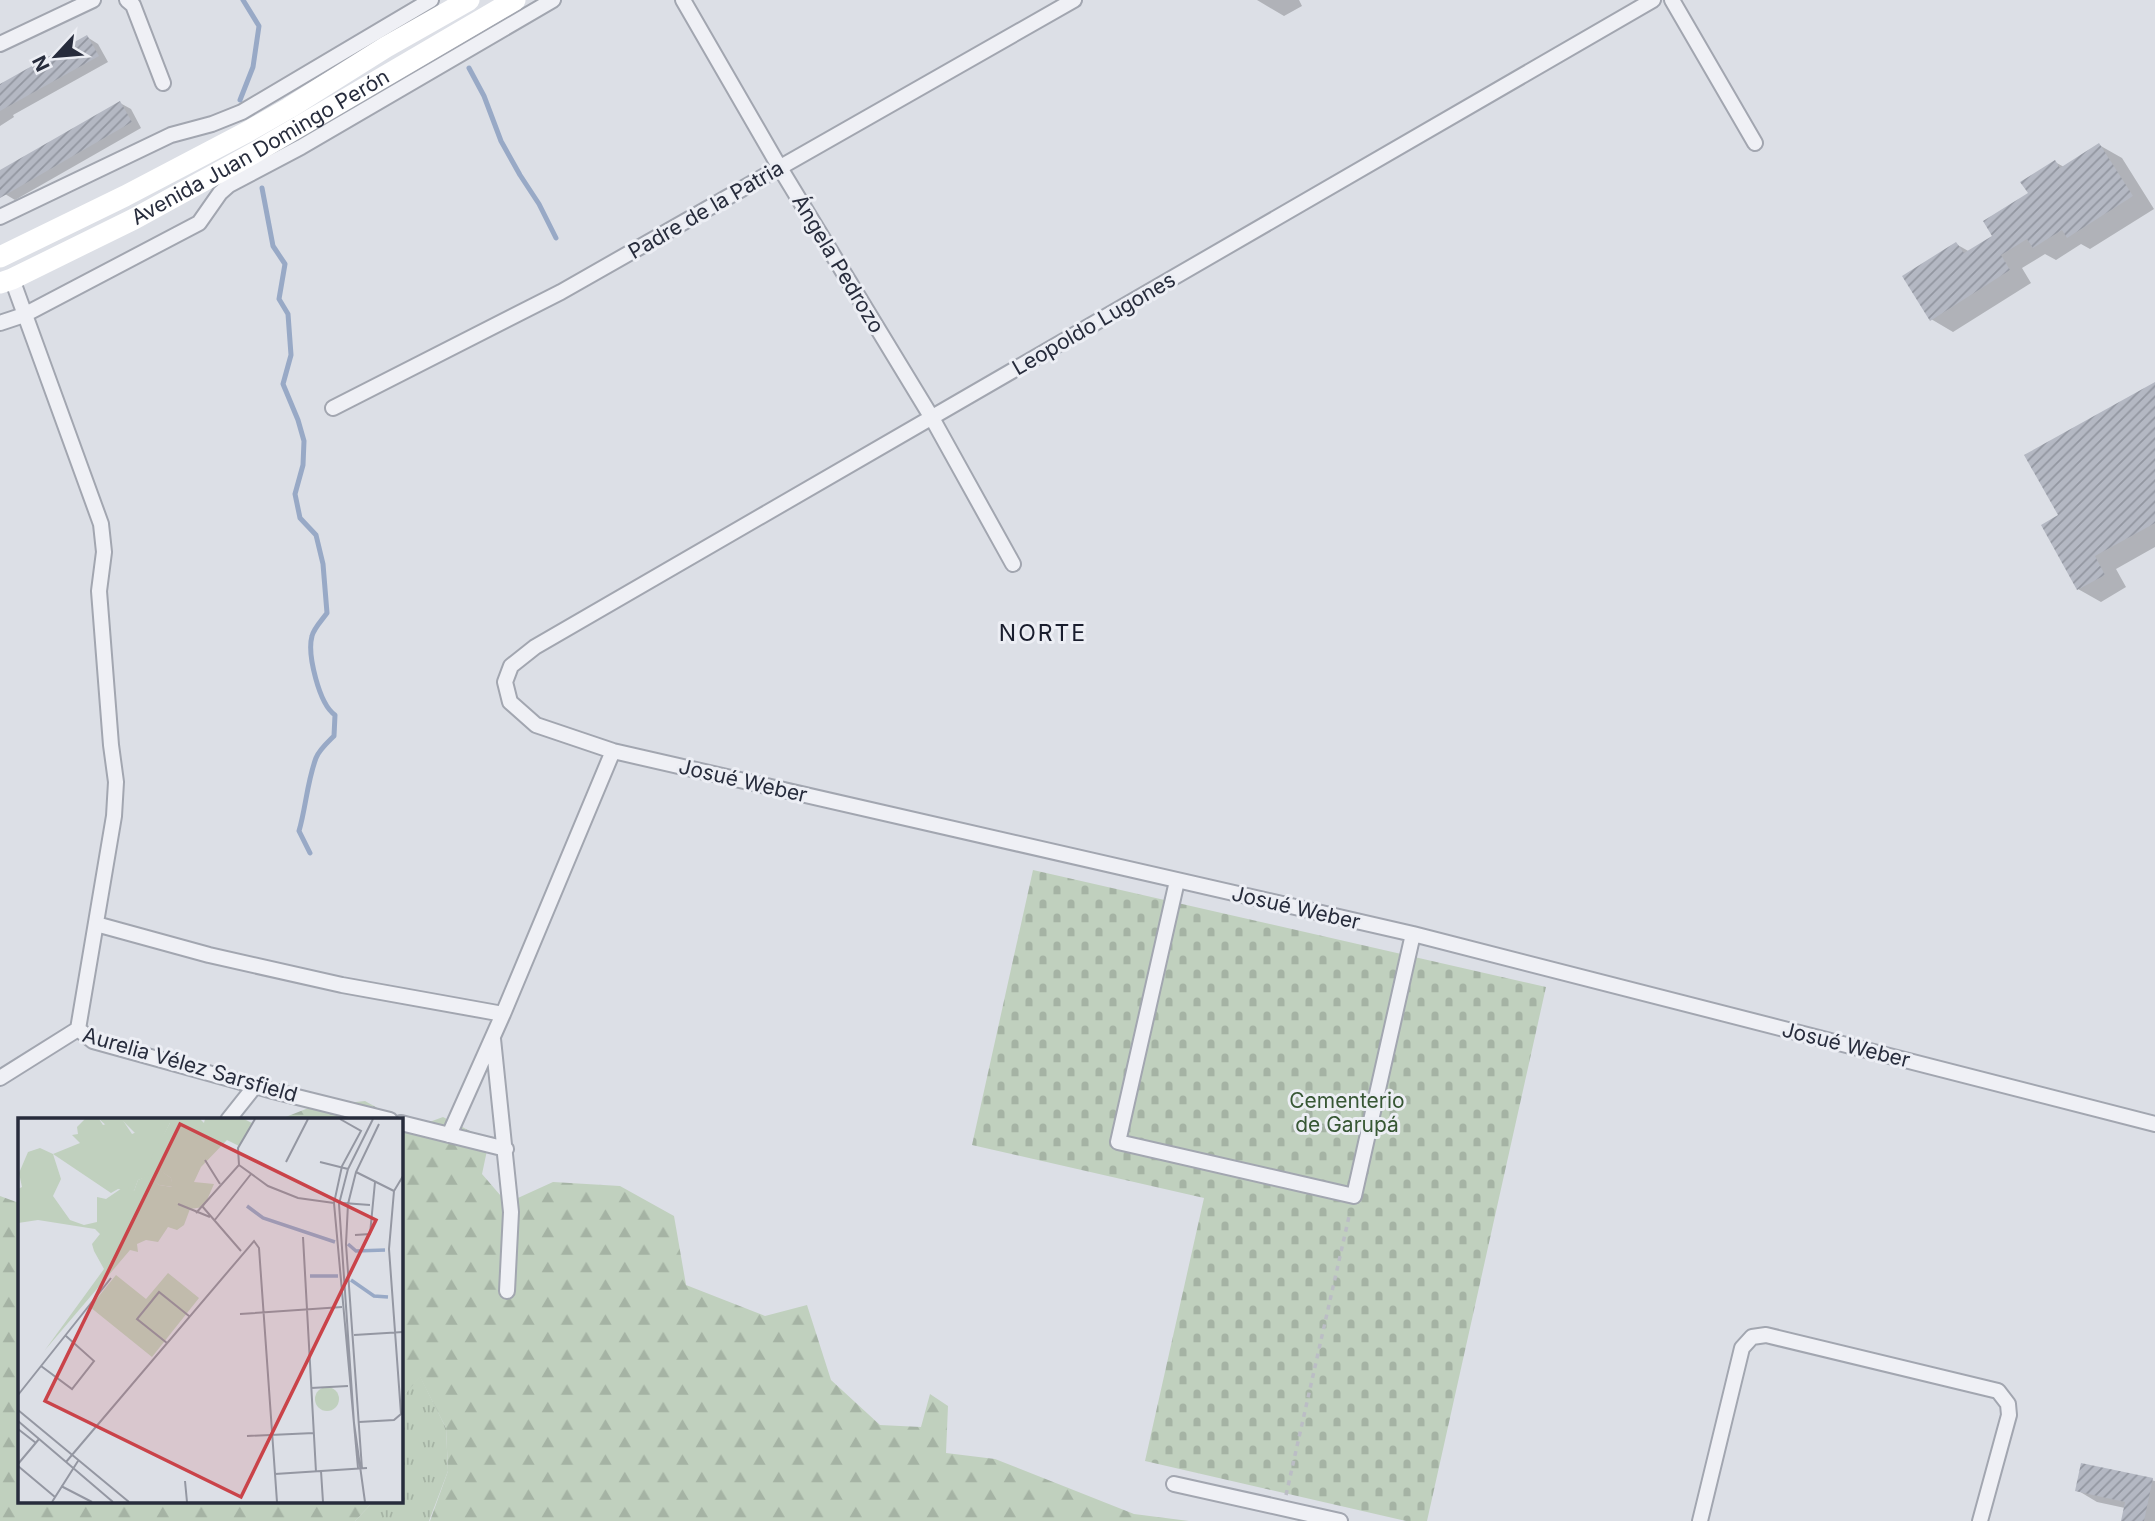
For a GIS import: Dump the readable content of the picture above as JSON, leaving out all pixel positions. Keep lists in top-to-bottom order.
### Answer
{
  "streets": {
    "main road": ["Avenida Juan Domingo Perón"],
    "street": [
      "Padre de la Patria",
      "Ángela Pedrozo",
      "Leopoldo Lugones",
      "Josué Weber",
      "Aurelia Vélez Sarsfield"
    ]
  },
  "crossings": [
    ["Padre de la Patria", "Ángela Pedrozo"],
    ["Ángela Pedrozo", "Leopoldo Lugones"],
    ["Leopoldo Lugones", "Josué Weber"]
  ],
  "districts": ["NORTE"],
  "parks": ["Cementerio de Garupá"],
  "north": "bottom left"
}
